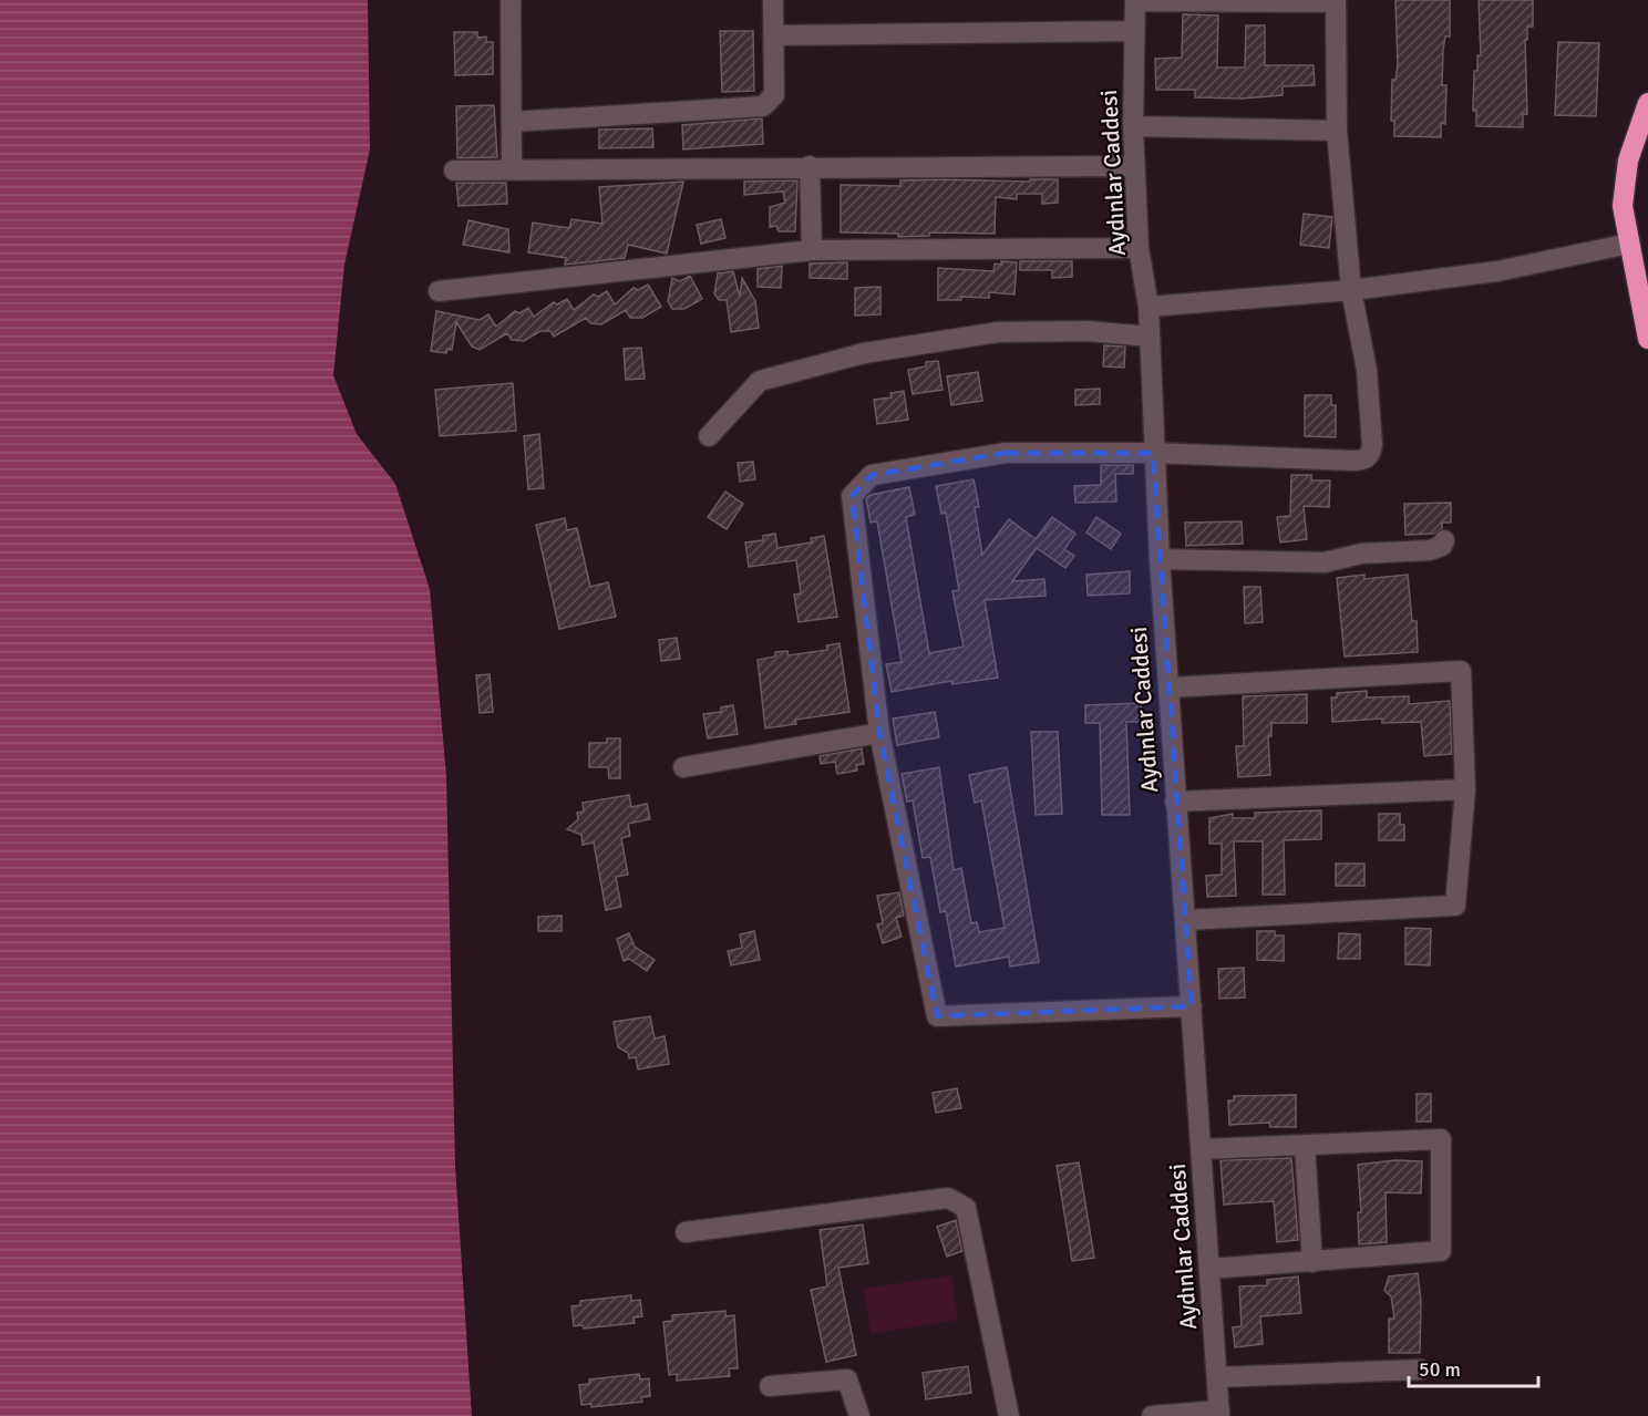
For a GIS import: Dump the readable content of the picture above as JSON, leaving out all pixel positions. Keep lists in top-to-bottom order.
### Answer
{
  "streets": {
    "street": ["Aydınlar Caddesi"]
  },
  "scale_bar": "50 m"
}
